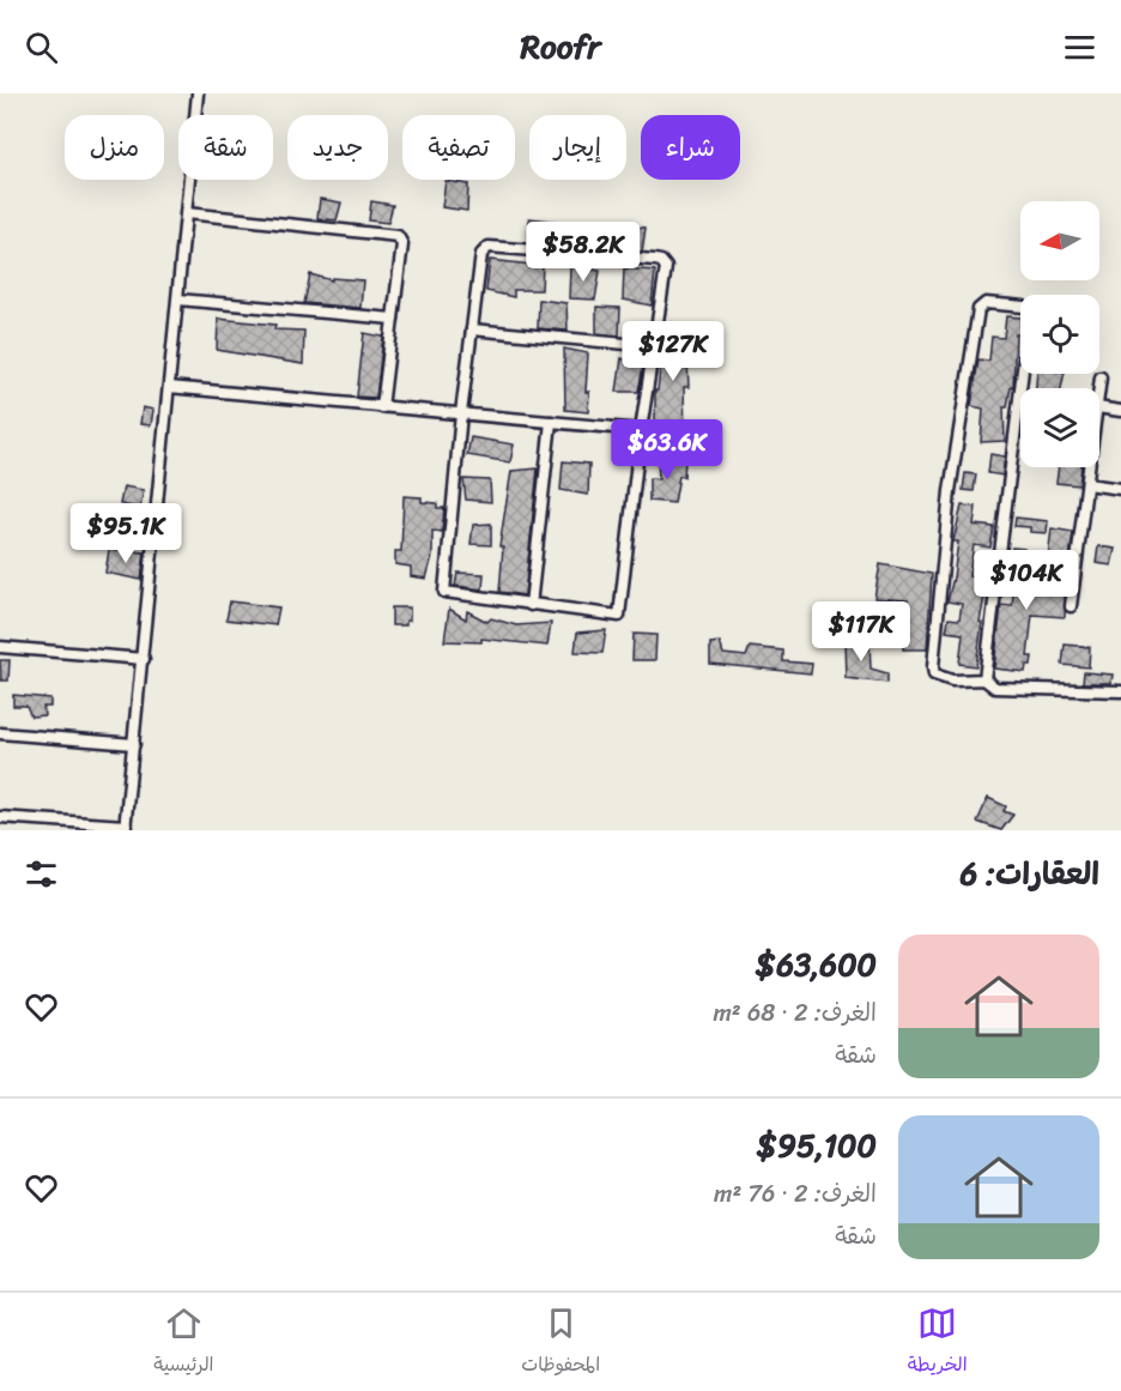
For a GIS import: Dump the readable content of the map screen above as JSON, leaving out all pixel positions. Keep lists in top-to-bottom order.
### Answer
{
  "north": "left",
  "page": {
    "header": "Roofr",
    "chip": [
      "شراء",
      "إيجار",
      "تصفية",
      "جديد",
      "شقة",
      "منزل"
    ],
    "price": [
      "$58.2K",
      "$127K",
      "$63.6K",
      "$95.1K",
      "$104K",
      "$117K"
    ],
    "heading": "العقارات: 6",
    "list": [
      {
        "name": "$63,600",
        "note": "الغرف: 2 · 68 m² · شقة"
      },
      {
        "name": "$95,100",
        "note": "الغرف: 2 · 76 m² · شقة"
      }
    ],
    "tabs": ["الخريطة", "المحفوظات", "الرئيسية"]
  }
}
